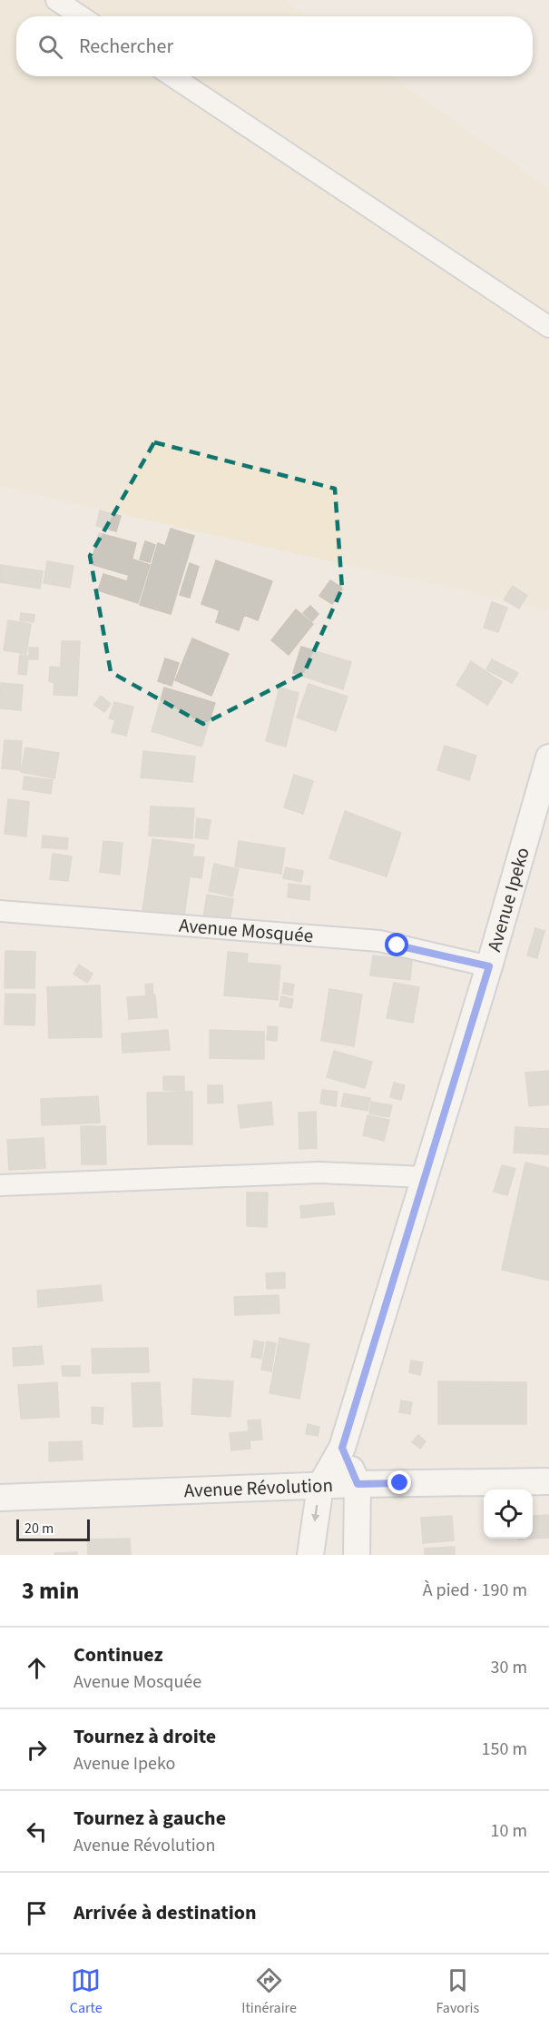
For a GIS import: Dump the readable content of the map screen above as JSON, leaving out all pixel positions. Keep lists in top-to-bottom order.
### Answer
{
  "streets": {
    "street": ["Avenue Ipeko", "Avenue Mosquée", "Avenue Révolution"]
  },
  "crossings": [
    ["Avenue Ipeko", "Avenue Mosquée"],
    ["Avenue Ipeko", "Avenue Révolution"]
  ],
  "scale_bar": "20 m",
  "page": {
    "search": "Rechercher",
    "scale": "20 m",
    "heading": ["3 min", "À pied · 190 m"],
    "list": [
      ["Continuez", "Avenue Mosquée", "30 m"],
      ["Tournez à droite", "Avenue Ipeko", "150 m"],
      ["Tournez à gauche", "Avenue Révolution", "10 m"],
      "Arrivée à destination"
    ],
    "nav": ["Carte", "Itinéraire", "Favoris"]
  }
}
